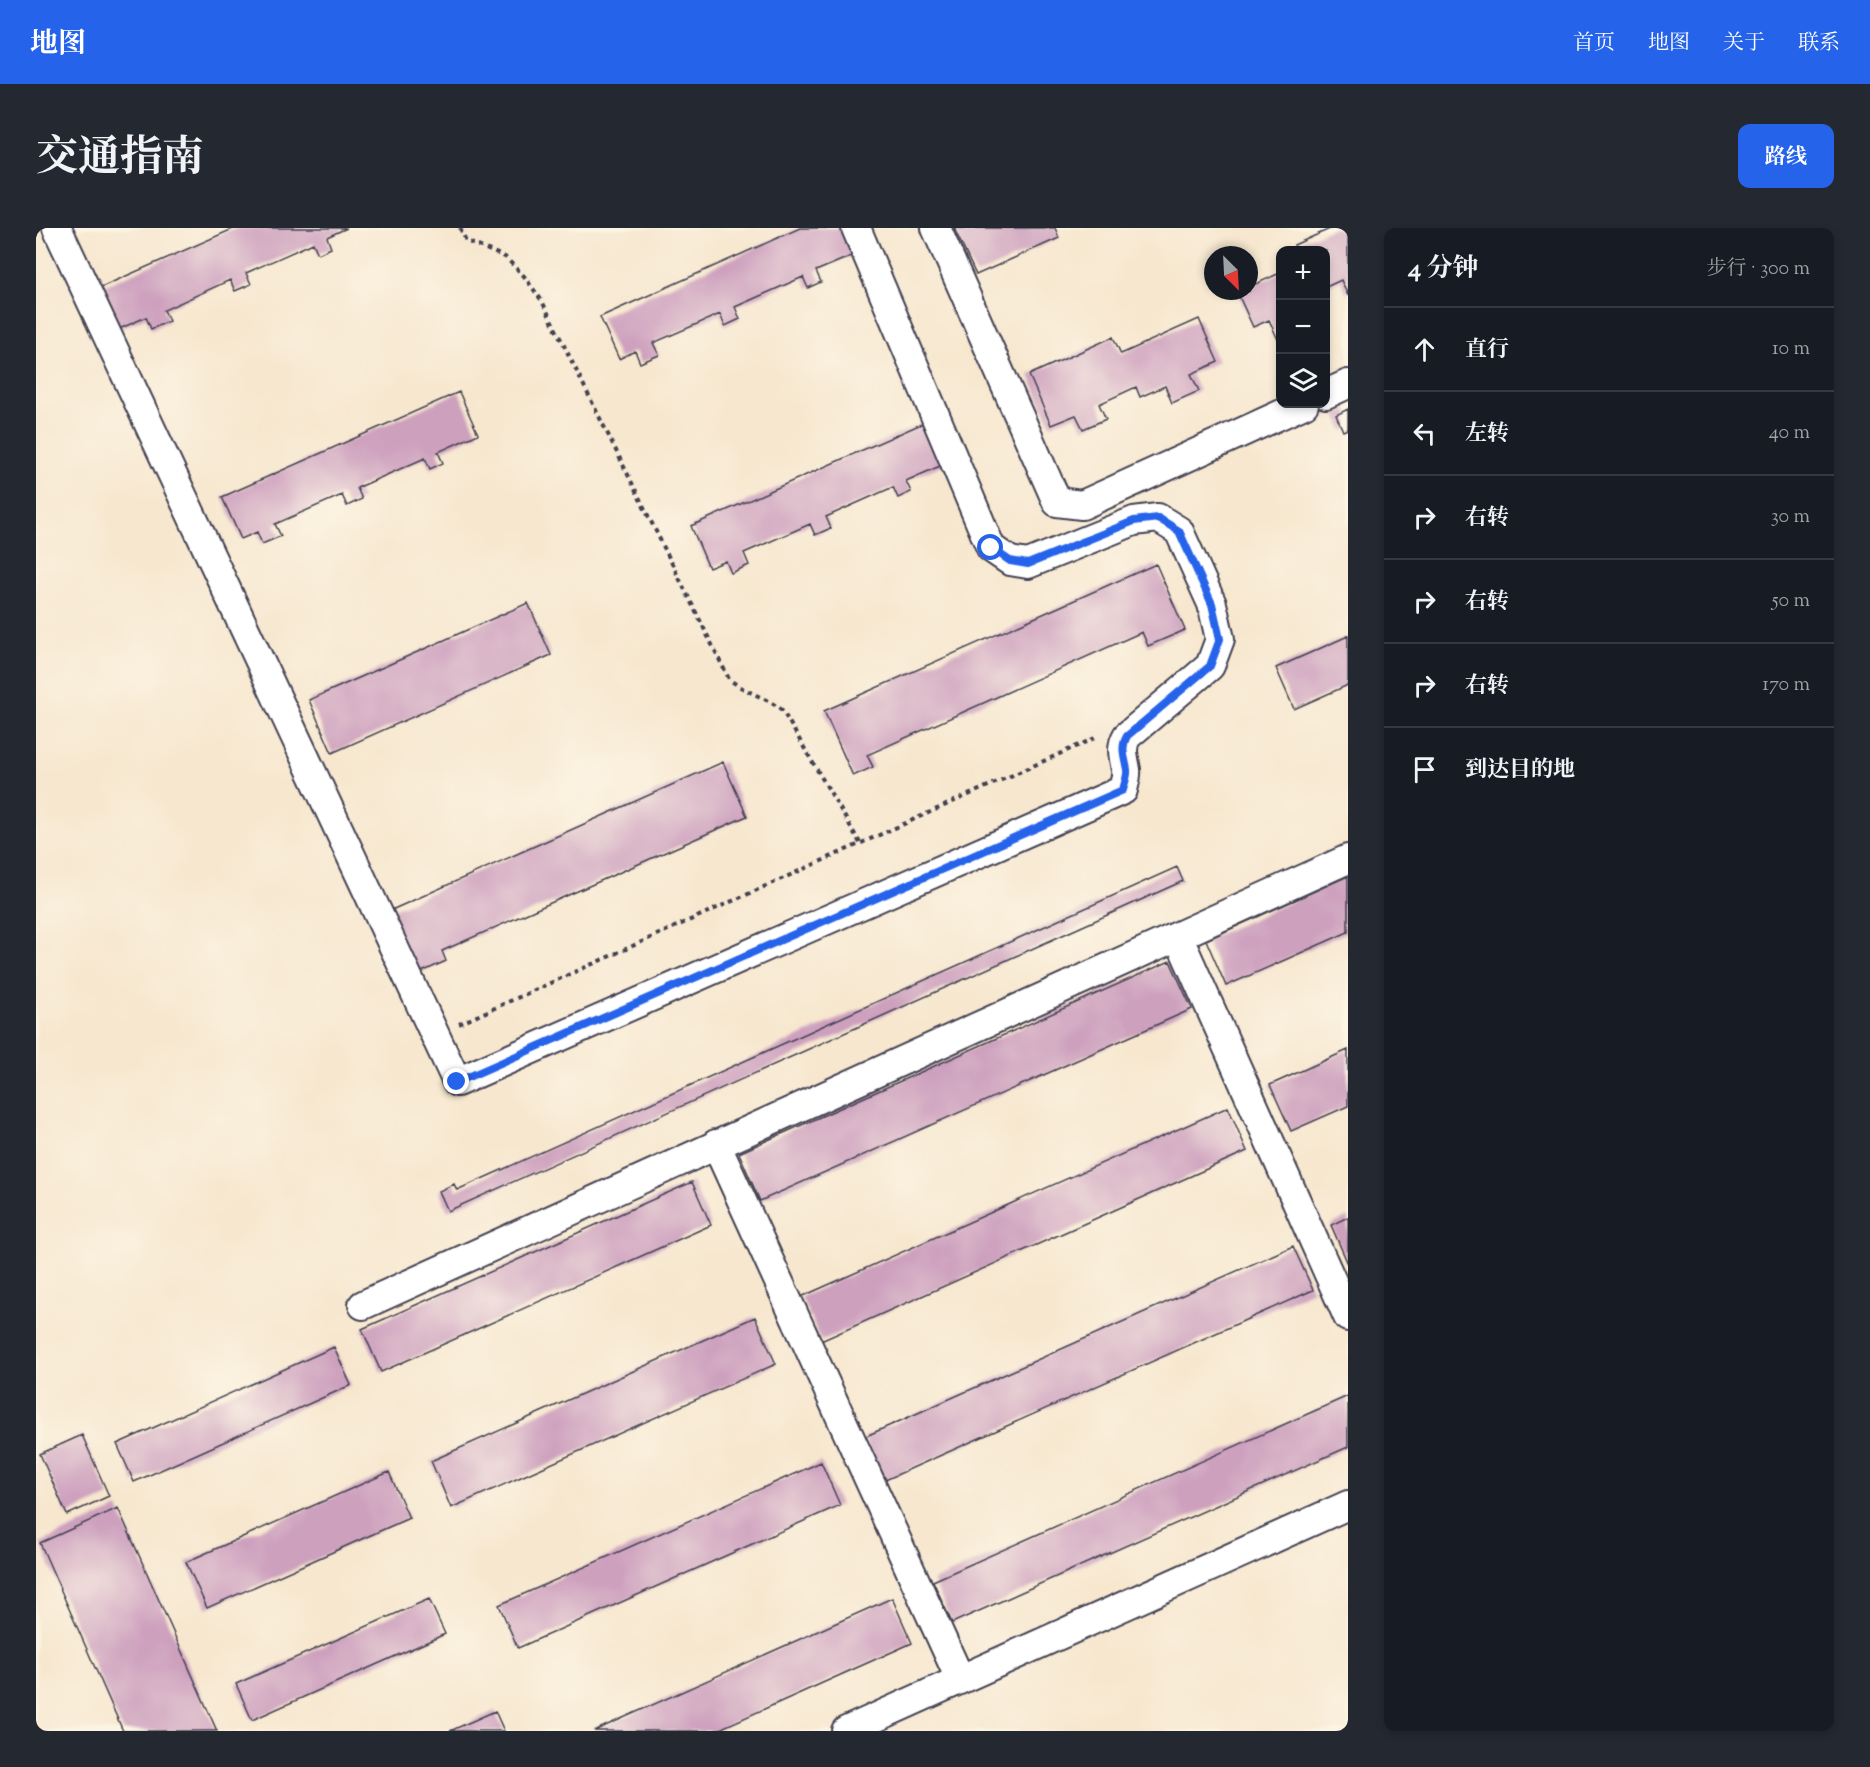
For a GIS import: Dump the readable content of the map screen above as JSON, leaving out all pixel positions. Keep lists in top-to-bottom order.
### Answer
{
  "north": "bottom right",
  "page": {
    "header": "地图",
    "nav": [
      "首页",
      "地图",
      "关于",
      "联系"
    ],
    "title": "交通指南",
    "buttons": "路线",
    "heading": ["4 分钟", "步行 · 300 m"],
    "map_buttons": ["+", "−"],
    "list": [
      ["直行", "10 m"],
      ["左转", "40 m"],
      ["右转", "30 m"],
      ["右转", "50 m"],
      ["右转", "170 m"],
      "到达目的地"
    ]
  }
}
